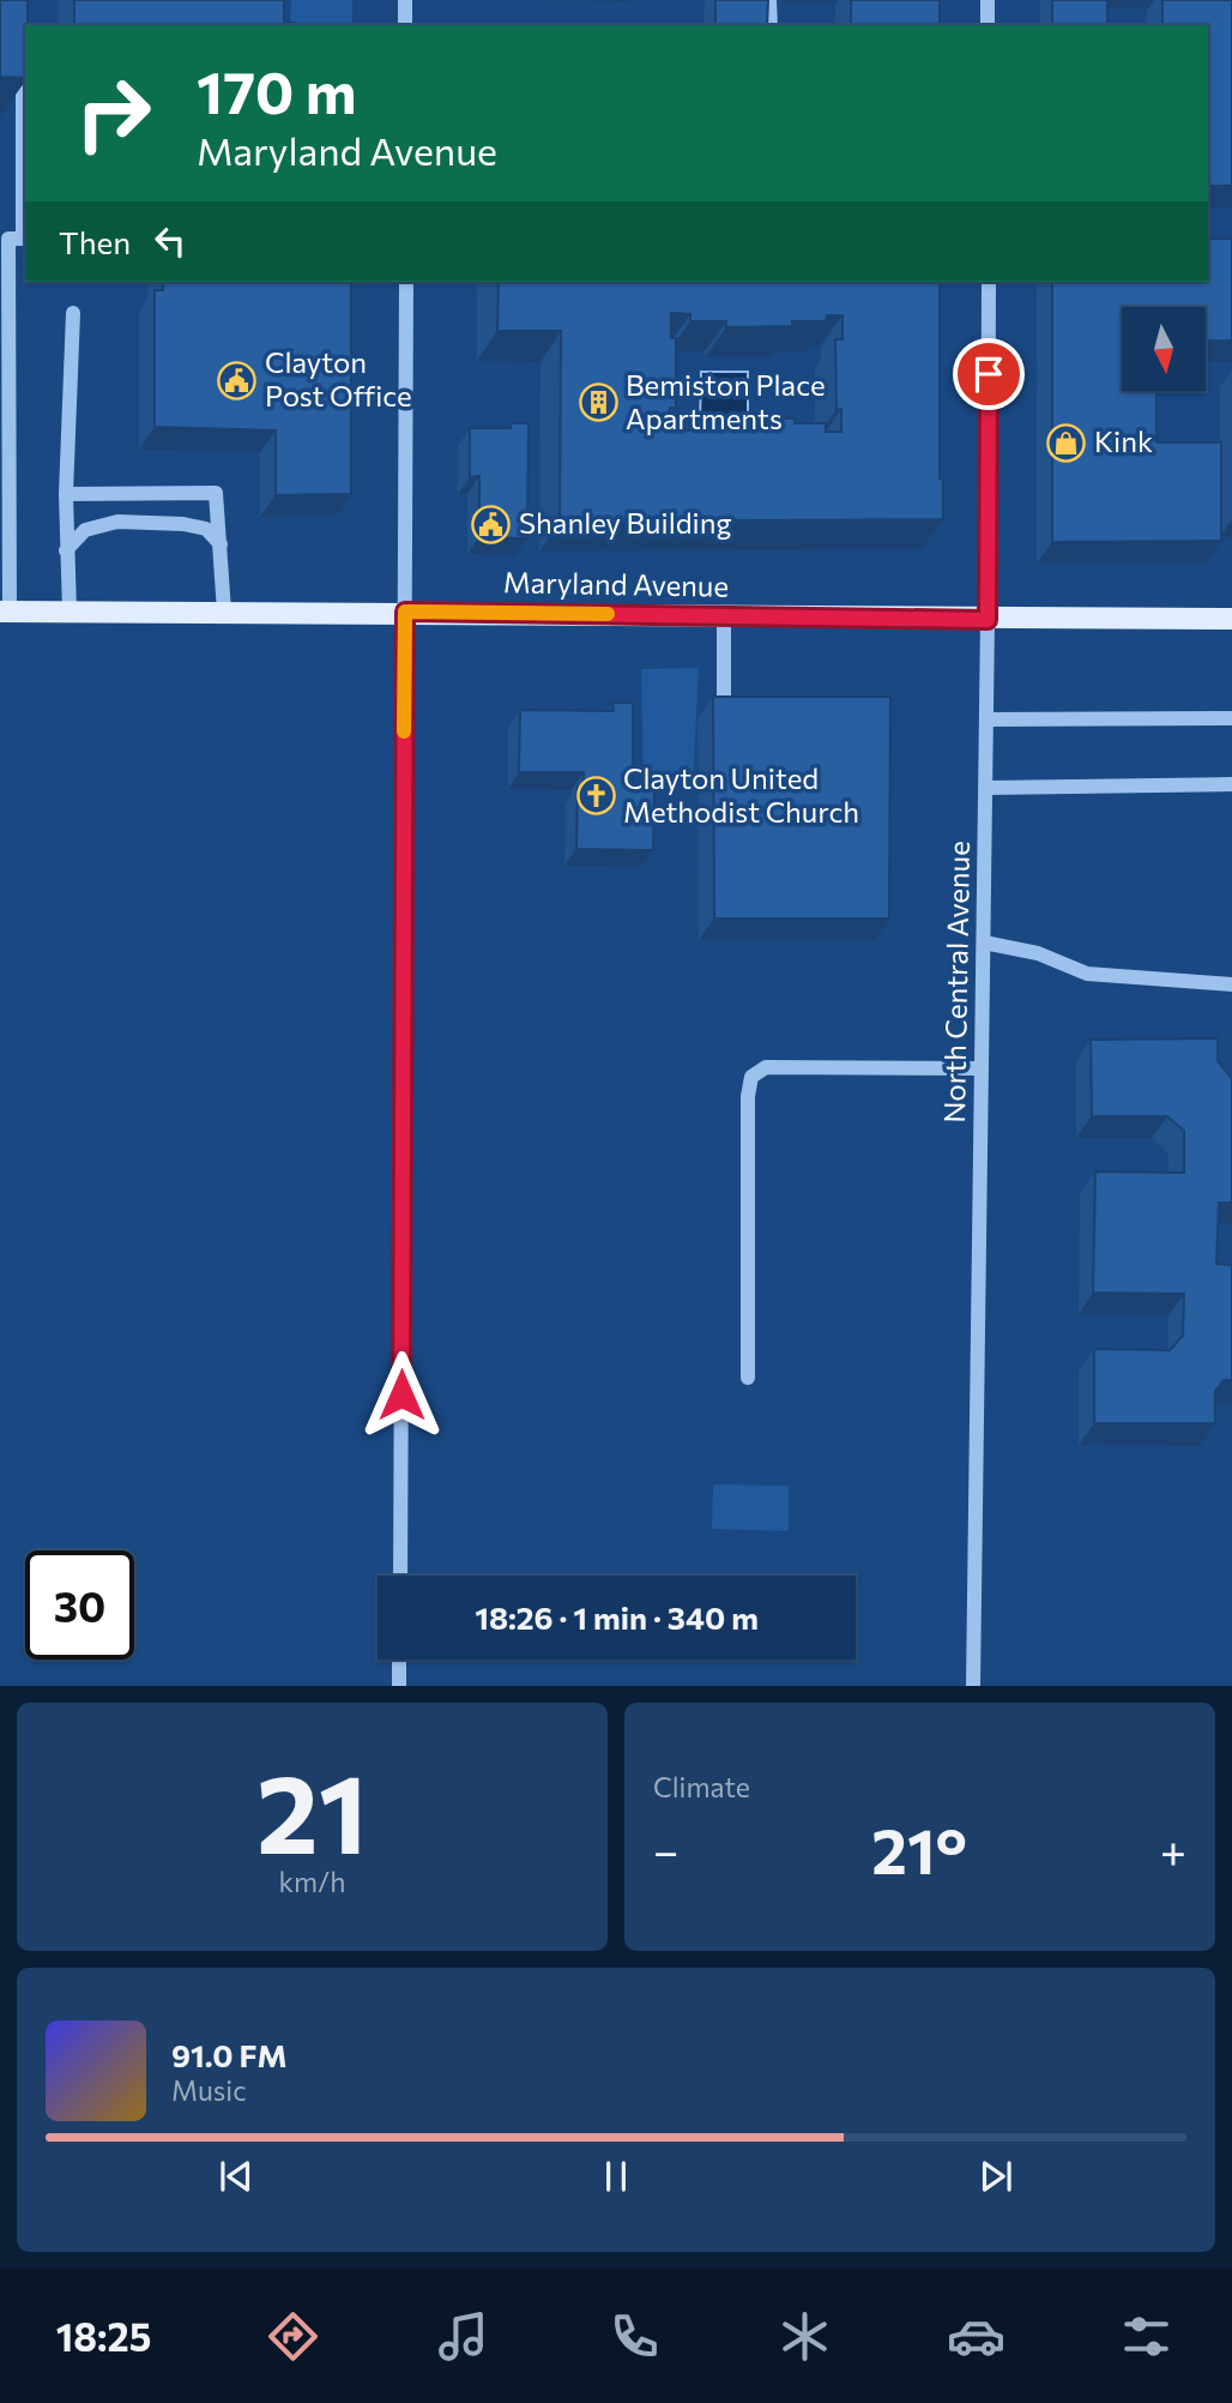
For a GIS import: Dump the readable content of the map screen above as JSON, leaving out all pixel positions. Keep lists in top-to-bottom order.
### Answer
{
  "streets": {
    "main road": ["Maryland Avenue"],
    "street": ["North Central Avenue"]
  },
  "crossings": [
    ["Maryland Avenue", "North Central Avenue"]
  ],
  "places": {
    "public building": ["Clayton Post Office", "Shanley Building"],
    "building": ["Bemiston Place Apartments"],
    "shop": ["Kink"],
    "church": ["Clayton United Methodist Church"]
  },
  "north": "bottom",
  "page": {
    "turn": ["170 m", "Maryland Avenue"],
    "then": "Then",
    "limit": "30",
    "trip": "18:26 · 1 min · 340 m",
    "tile": [
      ["21", "km/h"],
      "Climate"
    ],
    "heat": ["−", "21°", "+"],
    "song": ["91.0 FM", "Music"],
    "tabs": "18:25"
  }
}
